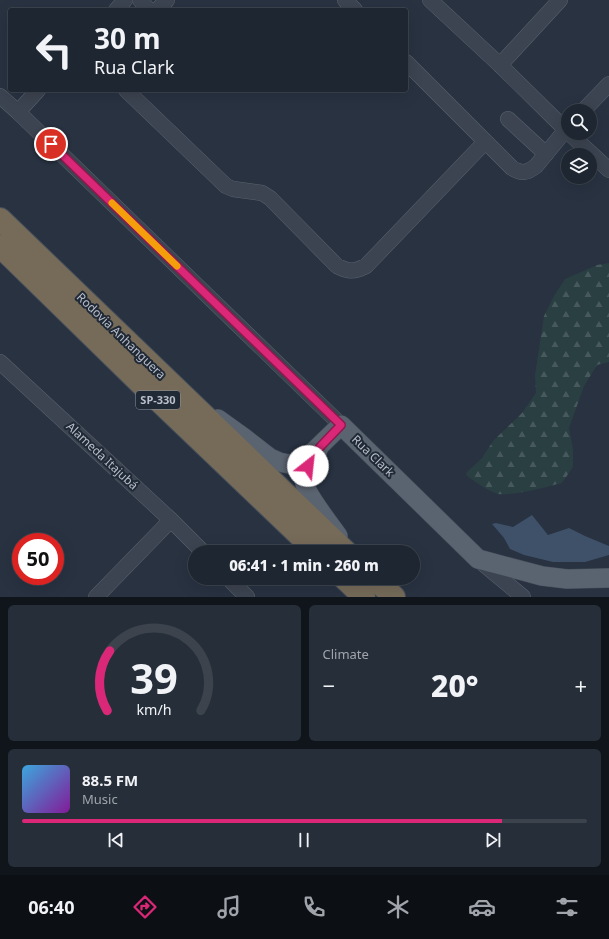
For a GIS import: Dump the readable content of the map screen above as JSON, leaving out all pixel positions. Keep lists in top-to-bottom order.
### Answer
{
  "streets": {
    "highway": ["Rodovia Anhanguera", "SP-330"],
    "main road": ["Rua Clark"],
    "street": ["Alameda Itajubá"]
  },
  "page": {
    "turn": ["30 m", "Rua Clark"],
    "limit": "50",
    "trip": "06:41 · 1 min · 260 m",
    "tile": "Climate",
    "heat": ["−", "20°", "+"],
    "song": ["88.5 FM", "Music"],
    "tabs": "06:40",
    "gauge": ["39", "km/h"]
  }
}
